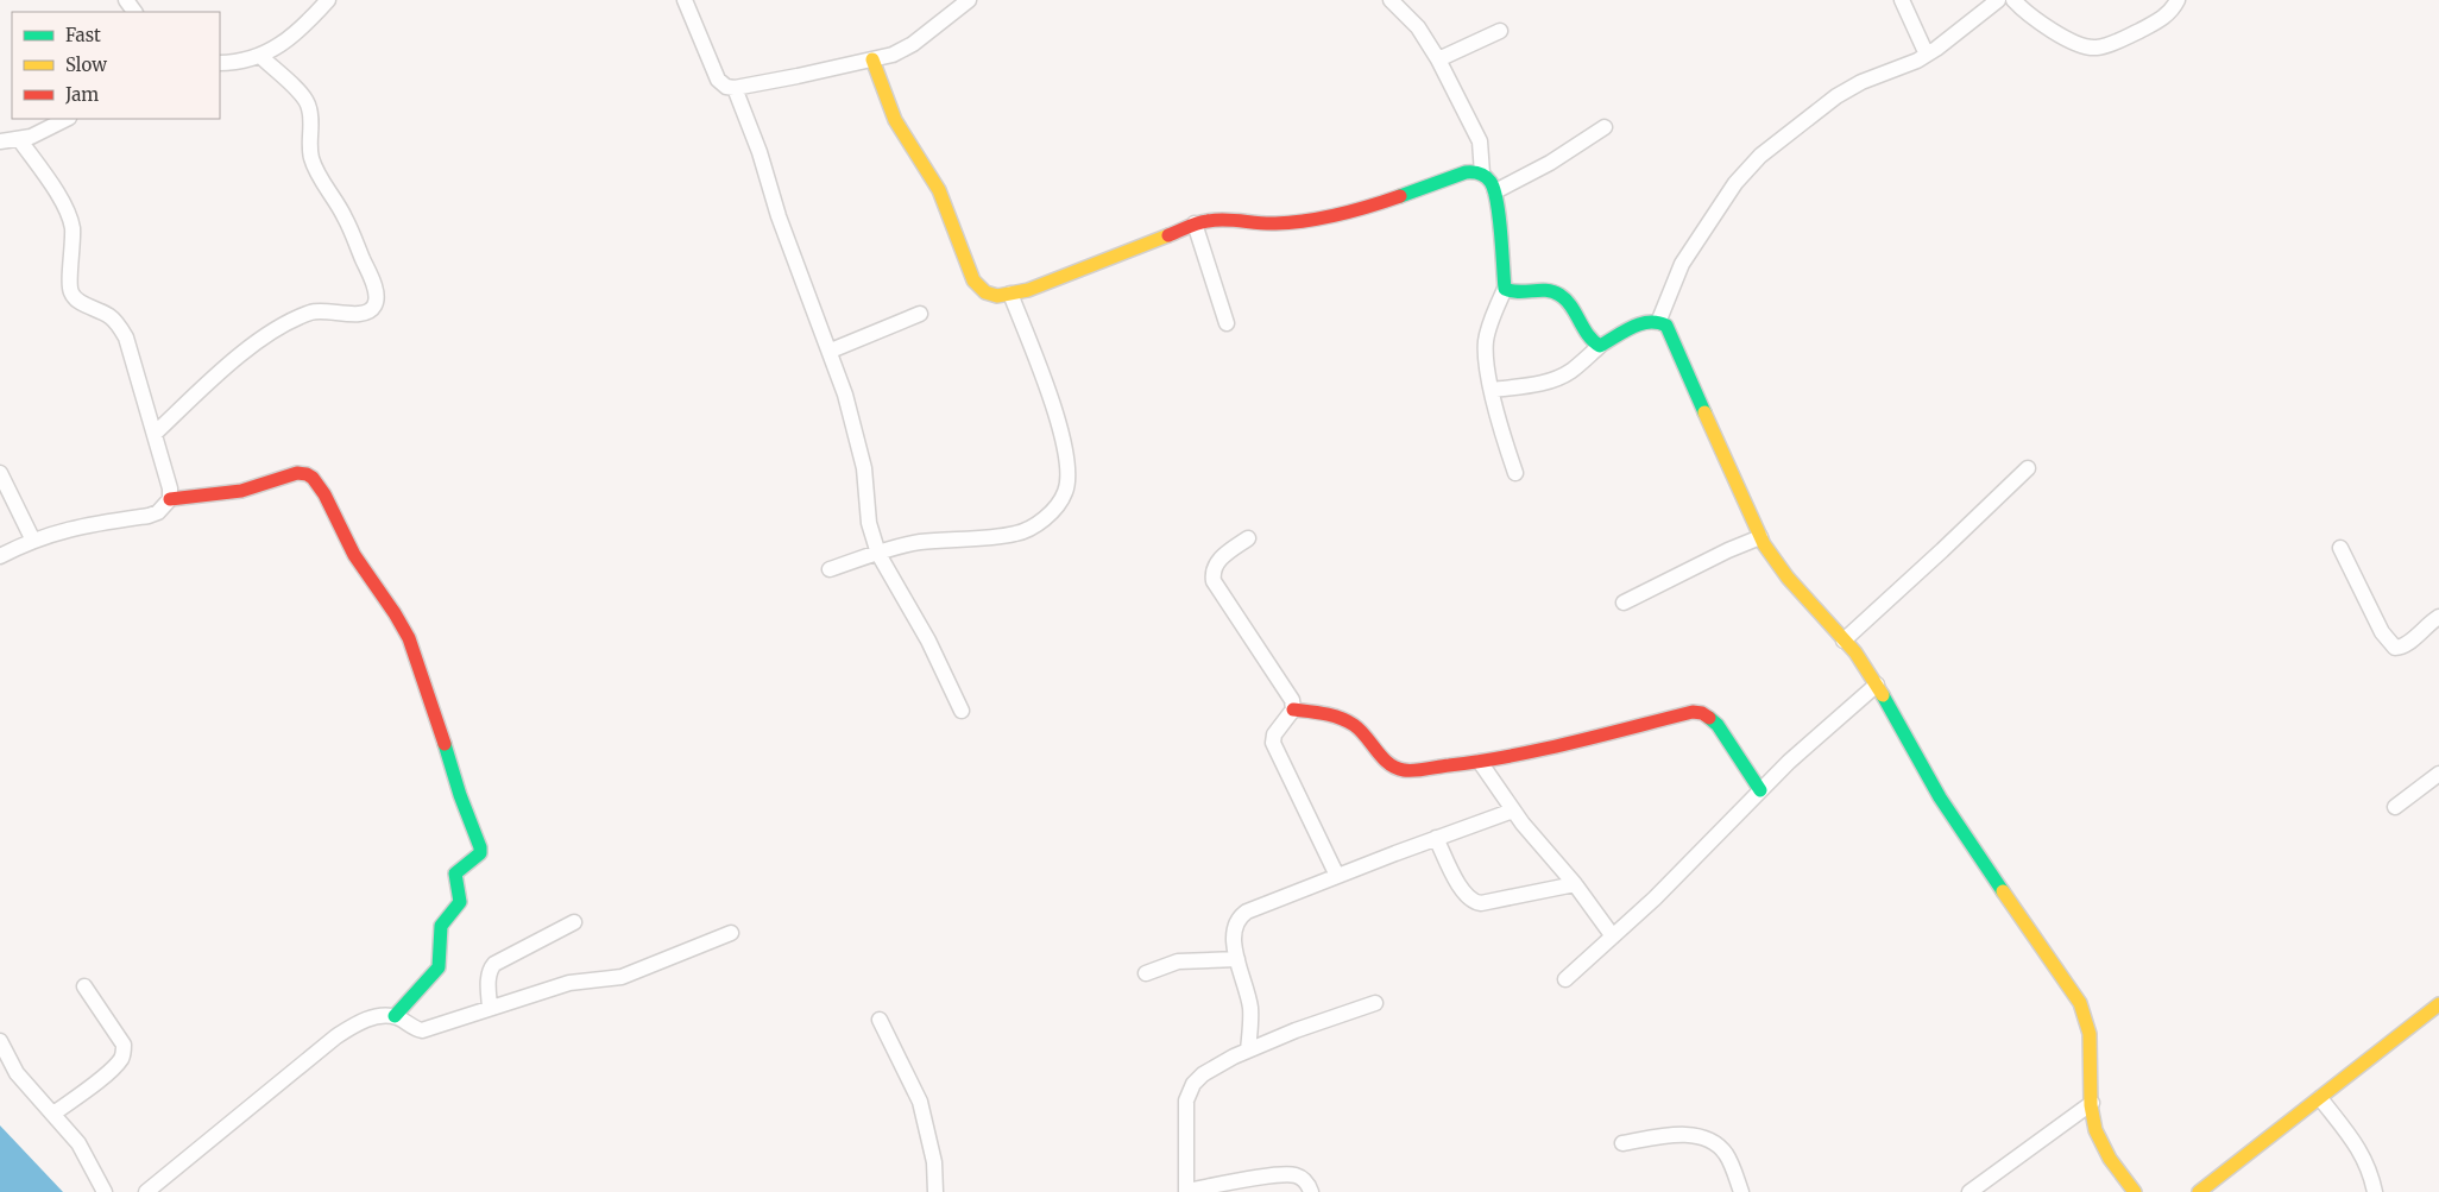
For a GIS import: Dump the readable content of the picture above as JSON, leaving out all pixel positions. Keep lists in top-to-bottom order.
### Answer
{
  "legend": ["Fast", "Slow", "Jam"]
}
